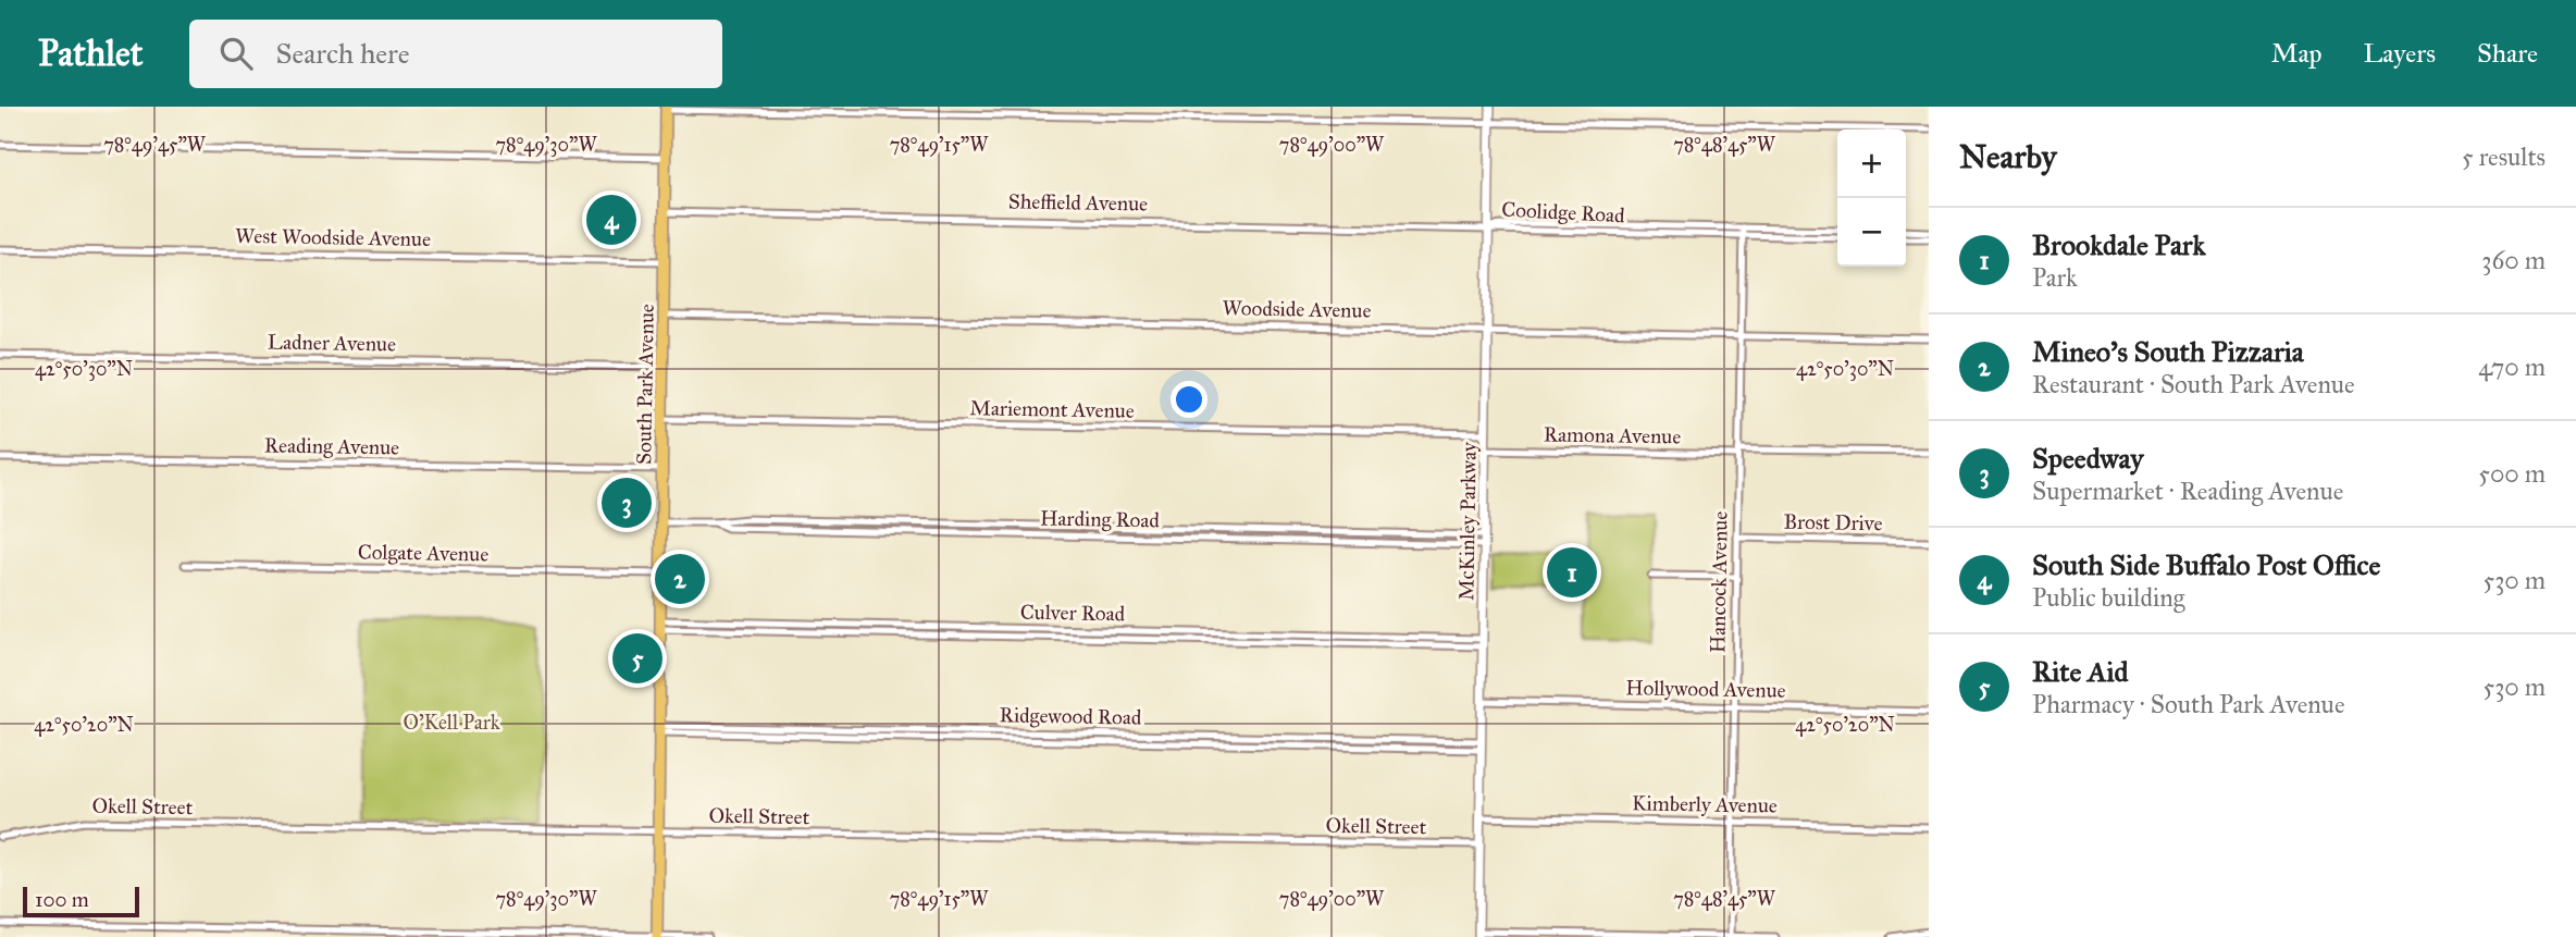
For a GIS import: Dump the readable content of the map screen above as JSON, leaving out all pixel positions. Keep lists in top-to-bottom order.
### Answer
{
  "streets": {
    "main road": ["South Park Avenue"],
    "street": [
      "Sheffield Avenue",
      "Coolidge Road",
      "West Woodside Avenue",
      "Woodside Avenue",
      "Ladner Avenue",
      "Mariemont Avenue",
      "Ramona Avenue",
      "Reading Avenue",
      "Harding Road",
      "McKinley Parkway",
      "Brost Drive",
      "Colgate Avenue",
      "Hancock Avenue",
      "Culver Road",
      "Hollywood Avenue",
      "Ridgewood Road",
      "Kimberly Avenue",
      "Okell Street"
    ]
  },
  "crossings": [
    ["Sheffield Avenue", "Coolidge Road"],
    ["Sheffield Avenue", "South Park Avenue"],
    ["Sheffield Avenue", "McKinley Parkway"],
    ["Coolidge Road", "McKinley Parkway"],
    ["Coolidge Road", "Hancock Avenue"],
    ["West Woodside Avenue", "South Park Avenue"],
    ["Woodside Avenue", "South Park Avenue"],
    ["Woodside Avenue", "McKinley Parkway"],
    ["Woodside Avenue", "Hancock Avenue"],
    ["Ladner Avenue", "South Park Avenue"],
    ["South Park Avenue", "Mariemont Avenue"],
    ["South Park Avenue", "Reading Avenue"],
    ["South Park Avenue", "Harding Road"],
    ["South Park Avenue", "Colgate Avenue"],
    ["South Park Avenue", "Culver Road"],
    ["South Park Avenue", "Ridgewood Road"],
    ["South Park Avenue", "Okell Street"],
    ["Mariemont Avenue", "McKinley Parkway"],
    ["Ramona Avenue", "McKinley Parkway"],
    ["Ramona Avenue", "Hancock Avenue"],
    ["Harding Road", "McKinley Parkway"],
    ["McKinley Parkway", "Culver Road"],
    ["McKinley Parkway", "Hollywood Avenue"],
    ["McKinley Parkway", "Ridgewood Road"],
    ["McKinley Parkway", "Kimberly Avenue"],
    ["McKinley Parkway", "Okell Street"],
    ["Brost Drive", "Hancock Avenue"],
    ["Hancock Avenue", "Hollywood Avenue"],
    ["Hancock Avenue", "Kimberly Avenue"]
  ],
  "parks": ["O'Kell Park"],
  "scale_bar": "100 m",
  "page": {
    "header": "Pathlet",
    "search": "Search here",
    "nav": ["Map", "Layers", "Share"],
    "heading": ["Nearby", "5 results"],
    "map_buttons": ["+", "−"],
    "pins": [
      "4",
      "3",
      "1",
      "2",
      "5"
    ],
    "list": [
      {
        "mark": "1",
        "name": "Brookdale Park",
        "note": "Park",
        "value": "360 m"
      },
      {
        "mark": "2",
        "name": "Mineo's South Pizzaria",
        "note": "Restaurant · South Park Avenue",
        "value": "470 m"
      },
      {
        "mark": "3",
        "name": "Speedway",
        "note": "Supermarket · Reading Avenue",
        "value": "500 m"
      },
      {
        "mark": "4",
        "name": "South Side Buffalo Post Office",
        "note": "Public building",
        "value": "530 m"
      },
      {
        "mark": "5",
        "name": "Rite Aid",
        "note": "Pharmacy · South Park Avenue",
        "value": "530 m"
      }
    ],
    "scale": "100 m"
  },
  "coordinates": [
    "78°49'45\"W",
    "78°49'30\"W",
    "78°49'15\"W",
    "78°49'00\"W",
    "78°48'45\"W",
    "42°50'30\"N",
    "42°50'20\"N"
  ]
}
